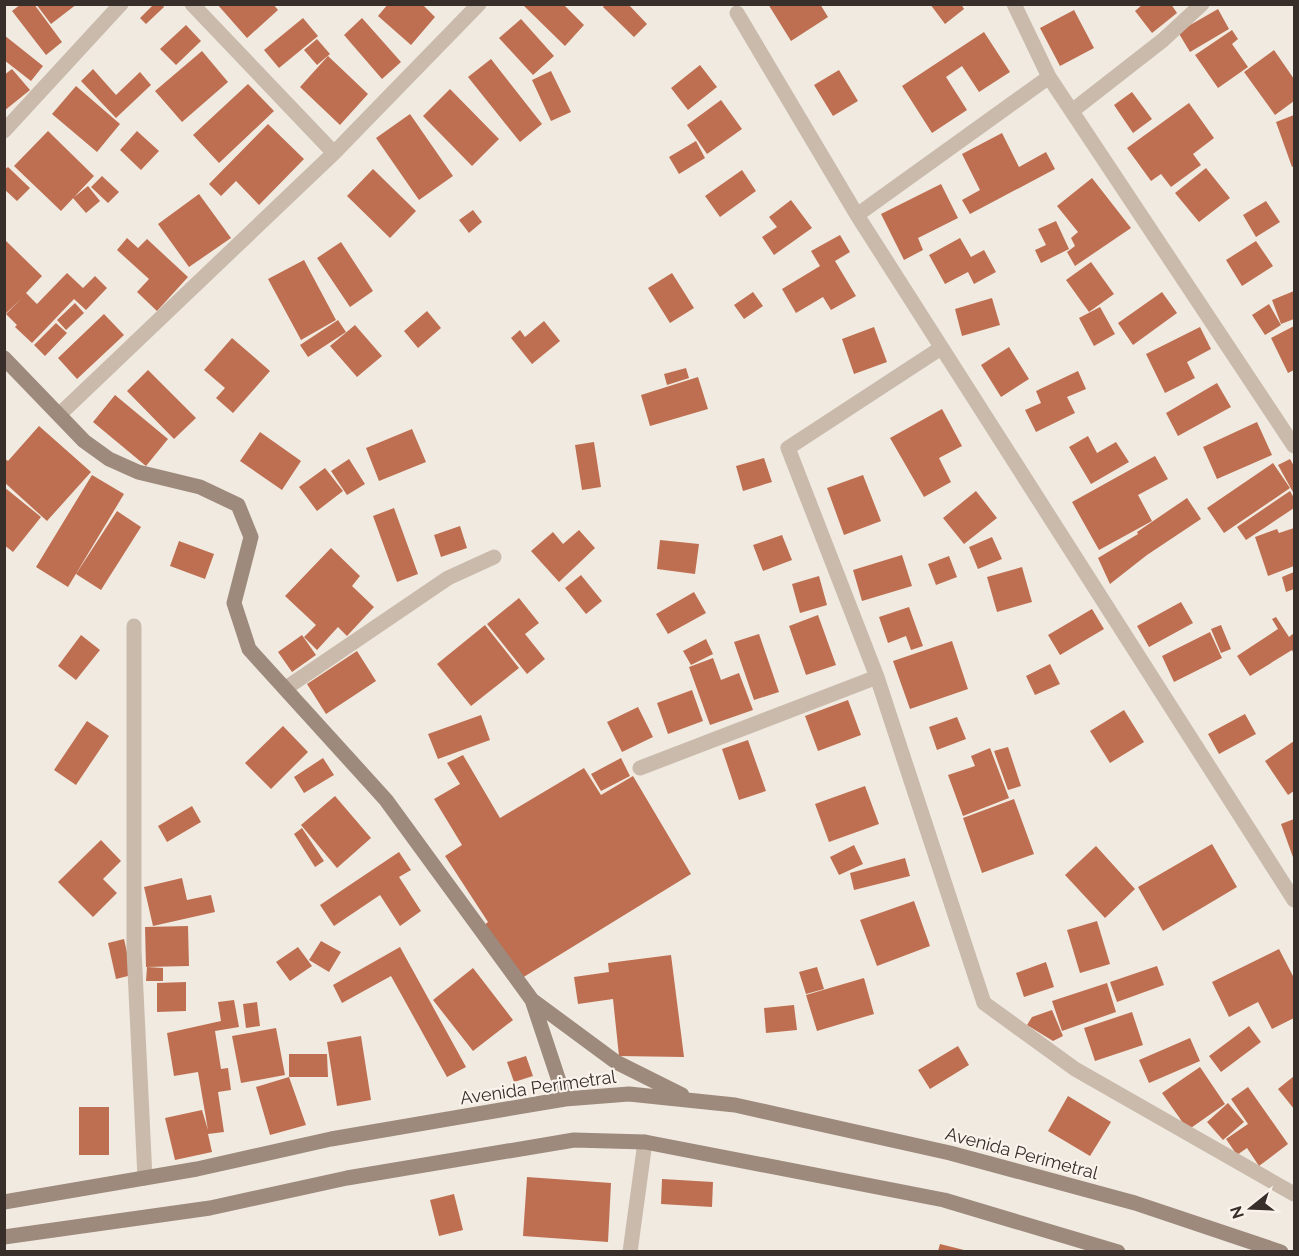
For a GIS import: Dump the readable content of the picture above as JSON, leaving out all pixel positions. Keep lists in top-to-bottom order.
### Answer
{
  "streets": {
    "main road": ["Avenida Perimetral"]
  },
  "north": "left"
}
